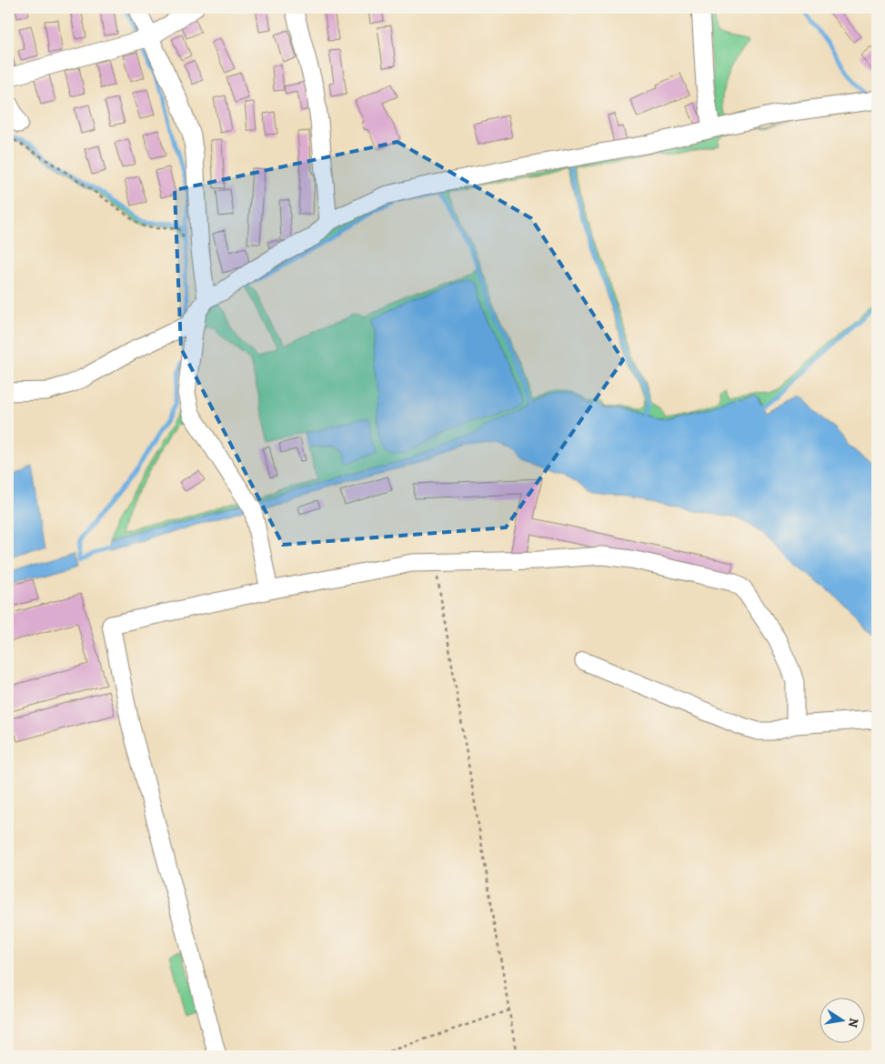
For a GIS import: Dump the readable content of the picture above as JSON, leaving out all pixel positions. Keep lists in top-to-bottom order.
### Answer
{
  "north": "right"
}
